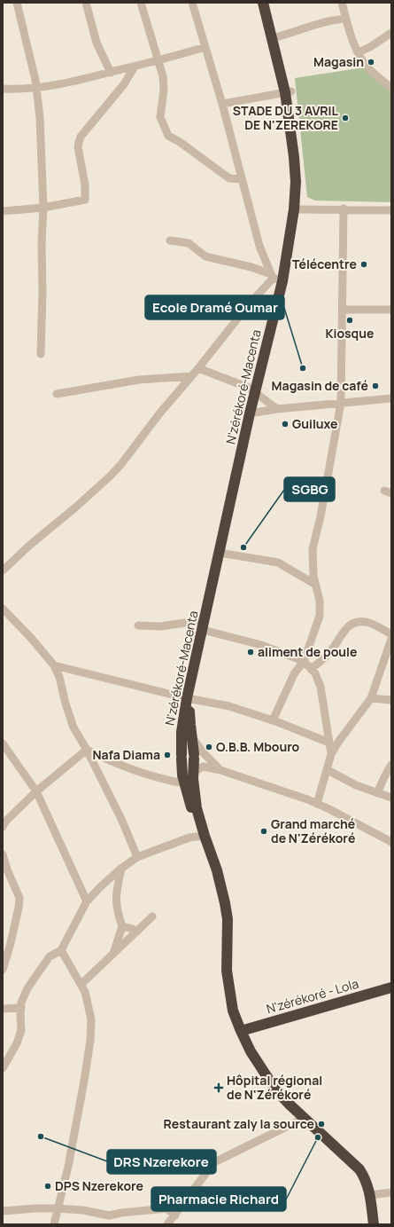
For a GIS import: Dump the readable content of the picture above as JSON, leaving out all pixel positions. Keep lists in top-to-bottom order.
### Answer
{
  "streets": {
    "highway": ["N'zérékoré-Macenta", "N'zérékoré - Lola"]
  },
  "places": {
    "other": [
      "Magasin",
      "STADE DU 3 AVRIL DE N'ZEREKORE",
      "Télécentre",
      "Kiosque",
      "Ecole Dramé Oumar",
      "Magasin de café",
      "Guiluxe",
      "SGBG",
      "aliment de poule",
      "O.B.B. Mbouro",
      "Nafa Diama",
      "Grand marché de N'Zérékoré",
      "Restaurant zaly la source",
      "DRS Nzerekore",
      "Pharmacie Richard",
      "DPS Nzerekore"
    ],
    "health": ["Hôpital régional de N'Zérékoré"]
  }
}
